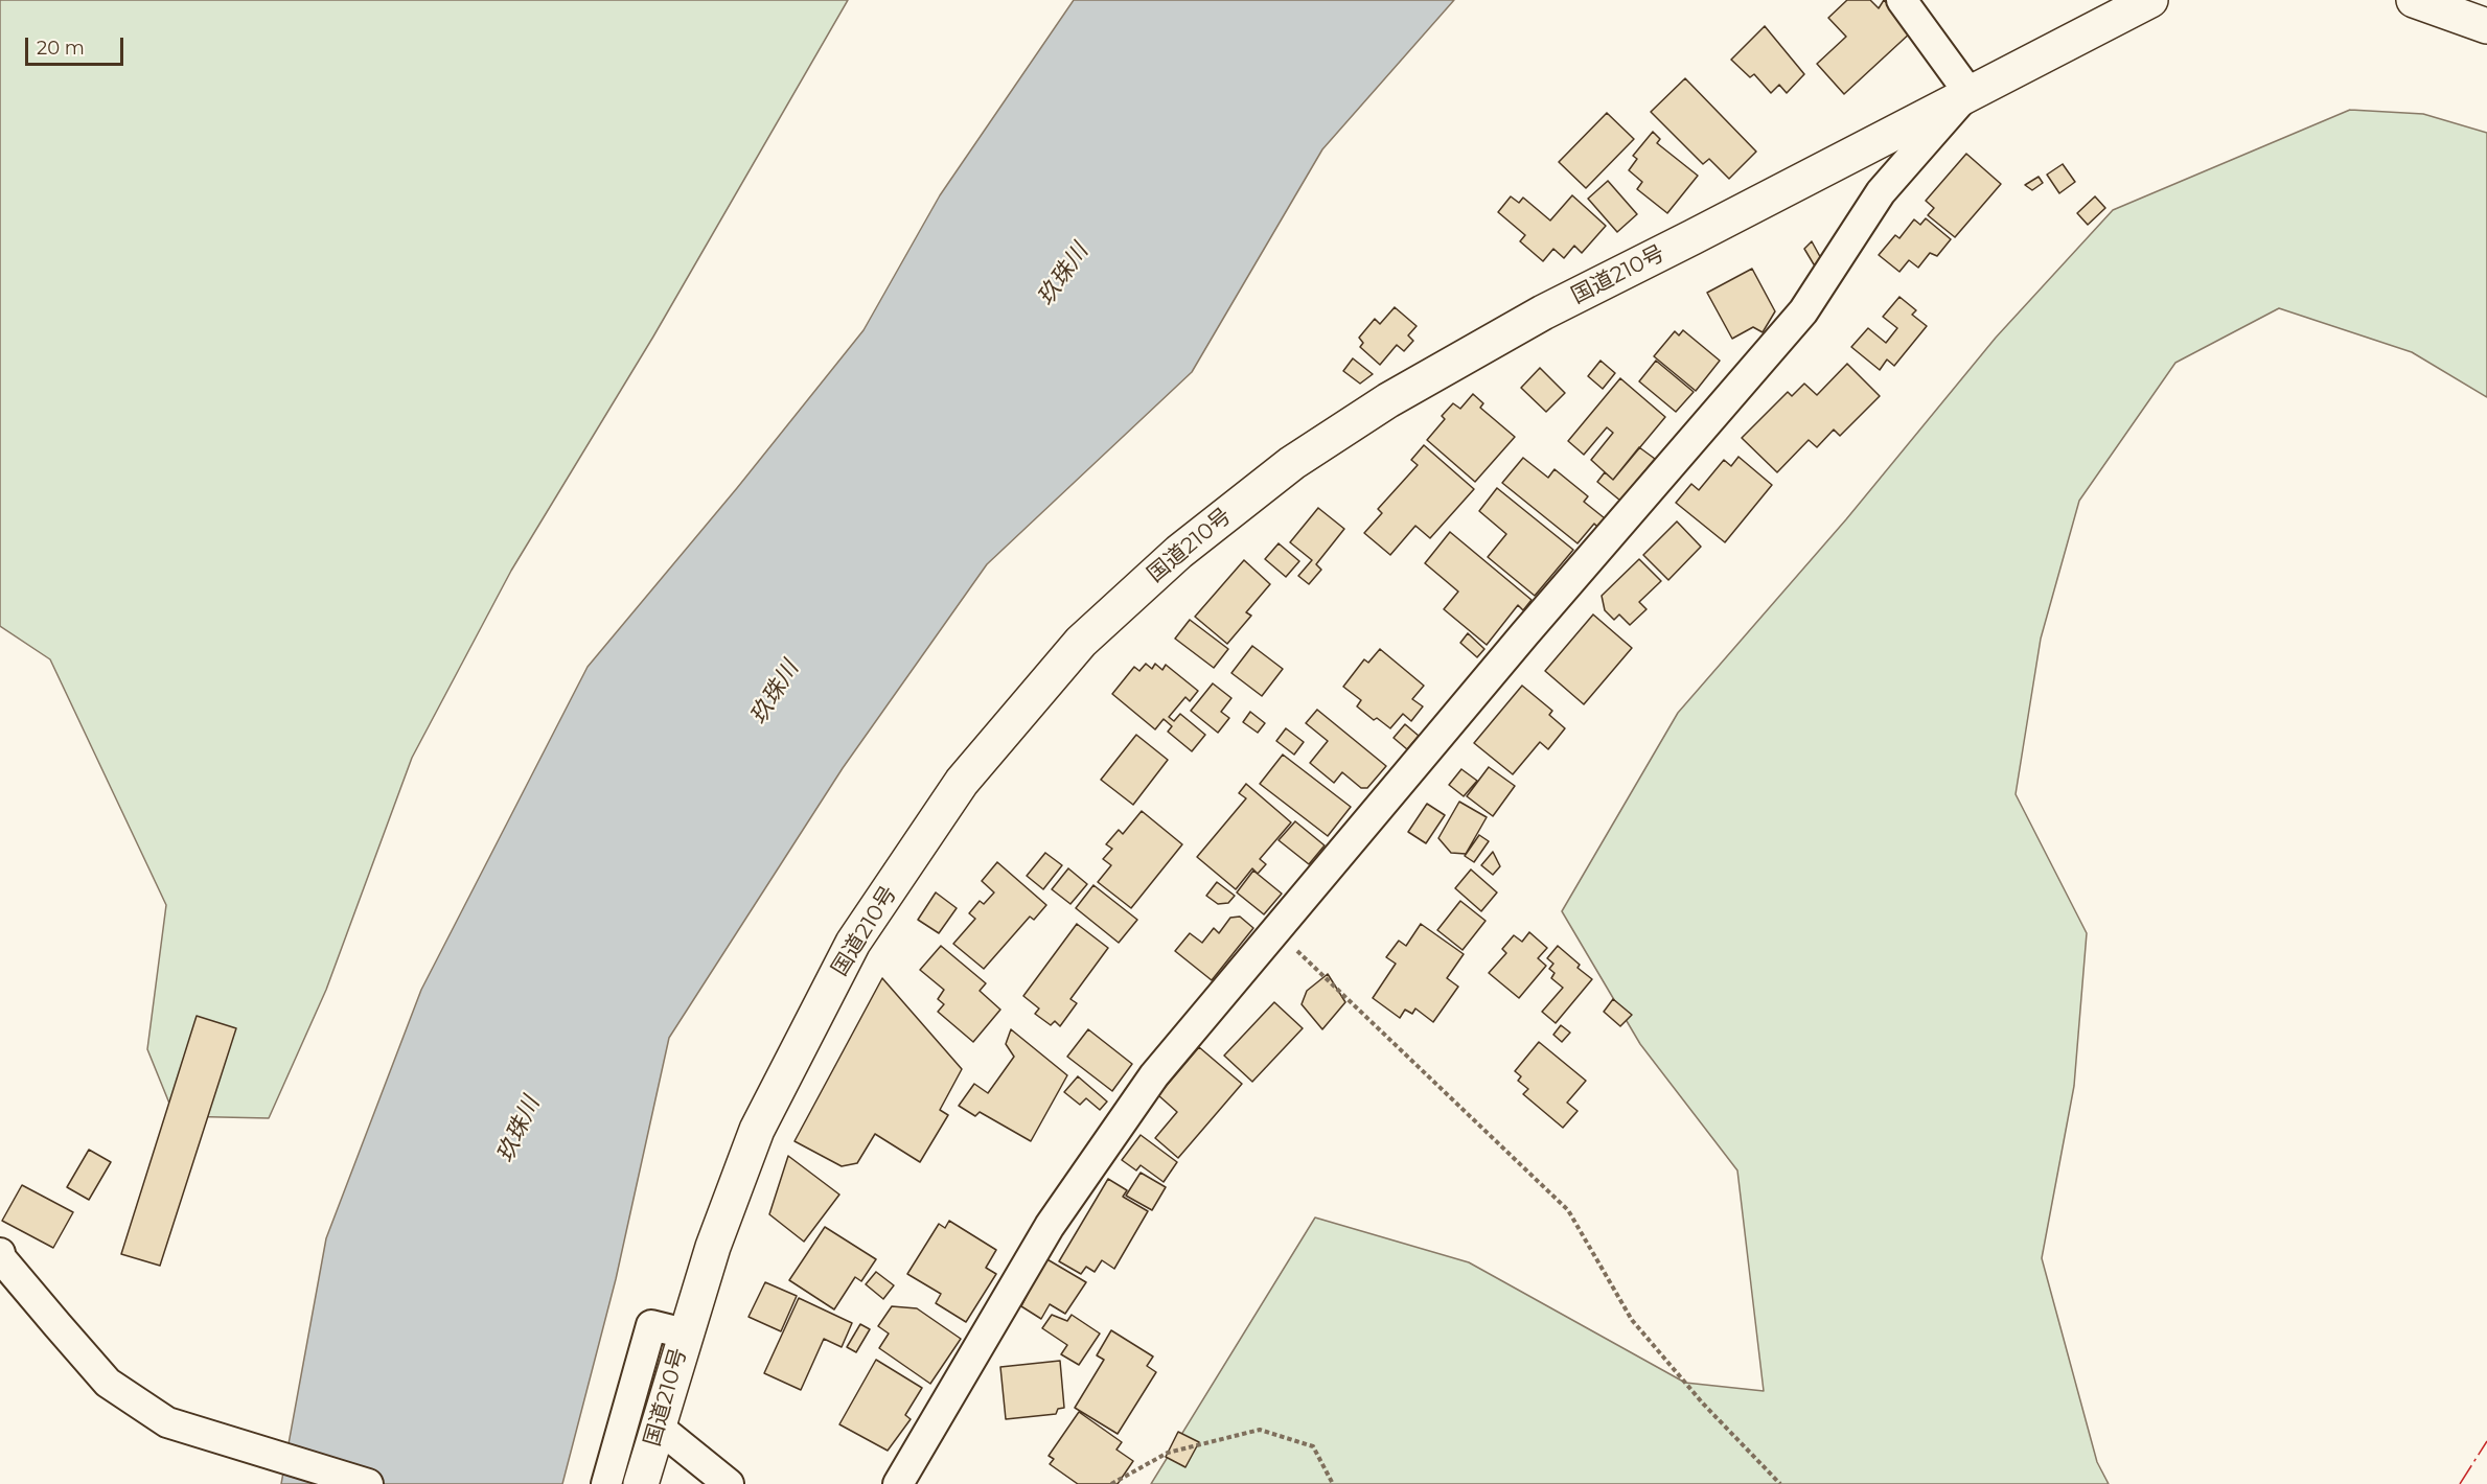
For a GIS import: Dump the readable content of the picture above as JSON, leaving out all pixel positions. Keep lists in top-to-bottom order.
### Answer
{
  "streets": {
    "highway": ["国道210号"]
  },
  "water": ["玖珠川"],
  "scale_bar": "20 m"
}
